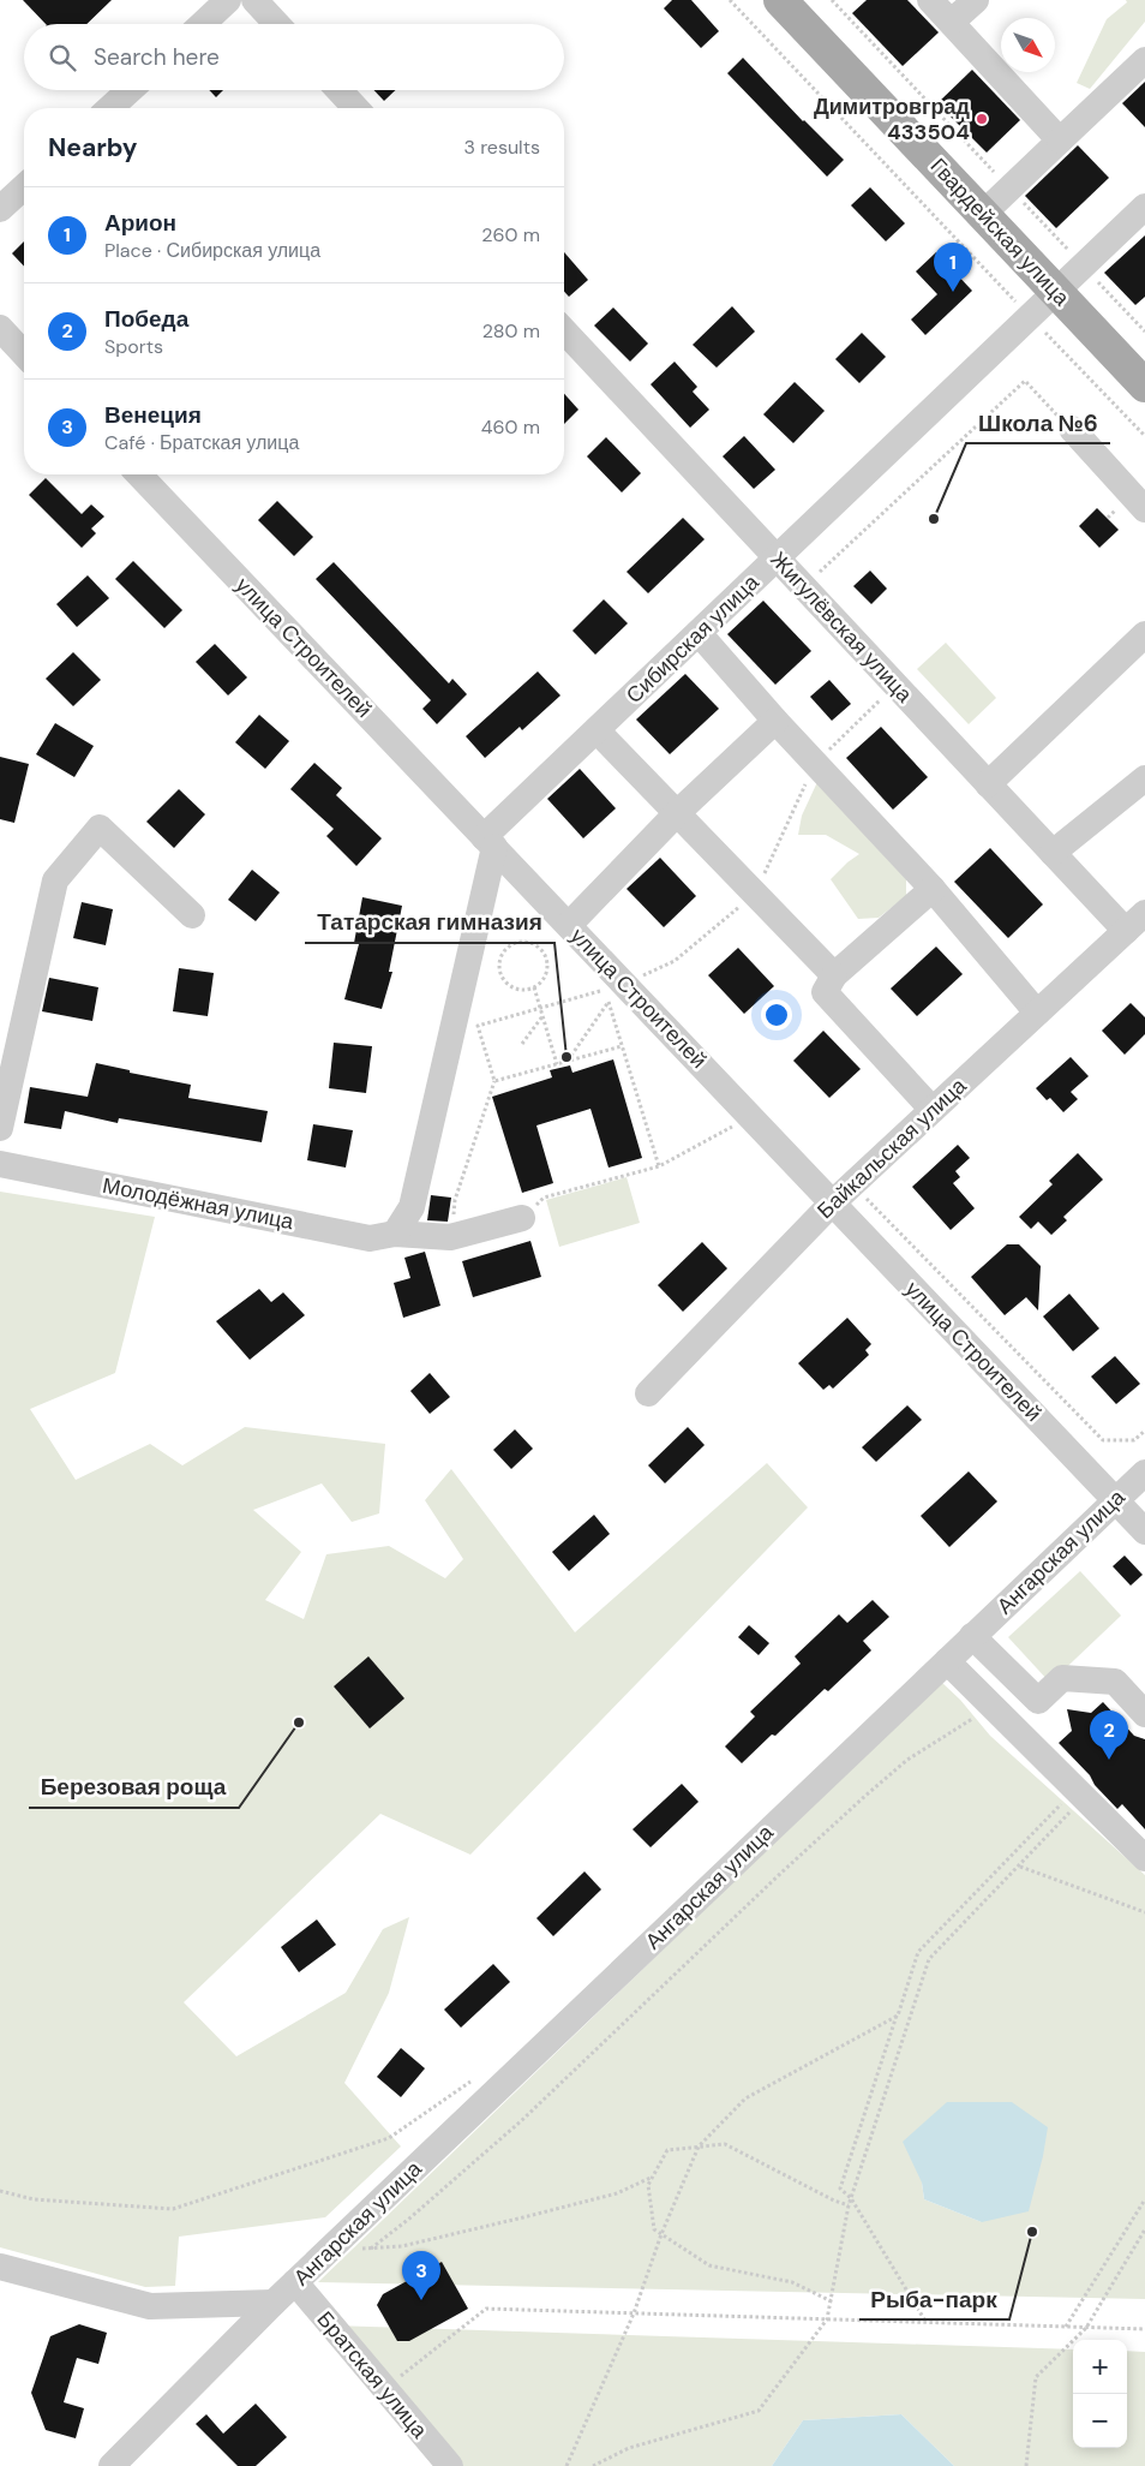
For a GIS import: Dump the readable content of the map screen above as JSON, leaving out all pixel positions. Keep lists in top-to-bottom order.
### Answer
{
  "streets": {
    "main road": ["Гвардейская улица"],
    "street": [
      "Жигулёвская улица",
      "Сибирская улица",
      "улица Строителей",
      "Байкальская улица",
      "Молодёжная улица",
      "Ангарская улица",
      "Братская улица"
    ]
  },
  "crossings": [
    ["Гвардейская улица", "Сибирская улица"],
    ["Жигулёвская улица", "Сибирская улица"],
    ["Жигулёвская улица", "Байкальская улица"],
    ["Сибирская улица", "улица Строителей"],
    ["улица Строителей", "Байкальская улица"],
    ["улица Строителей", "Ангарская улица"],
    ["Ангарская улица", "Братская улица"]
  ],
  "places": [
    "Димитровград 433504",
    "Школа №6",
    "Татарская гимназия",
    "Березовая роща",
    "Рыба-парк"
  ],
  "north": "bottom right",
  "page": {
    "search": "Search here",
    "heading": ["Nearby", "3 results"],
    "list": [
      {
        "mark": "1",
        "name": "Арион",
        "note": "Place · Сибирская улица",
        "value": "260 m"
      },
      {
        "mark": "2",
        "name": "Победа",
        "note": "Sports",
        "value": "280 m"
      },
      {
        "mark": "3",
        "name": "Венеция",
        "note": "Café · Братская улица",
        "value": "460 m"
      }
    ],
    "pins": ["1", "2", "3"],
    "map_buttons": ["+", "−"]
  }
}
